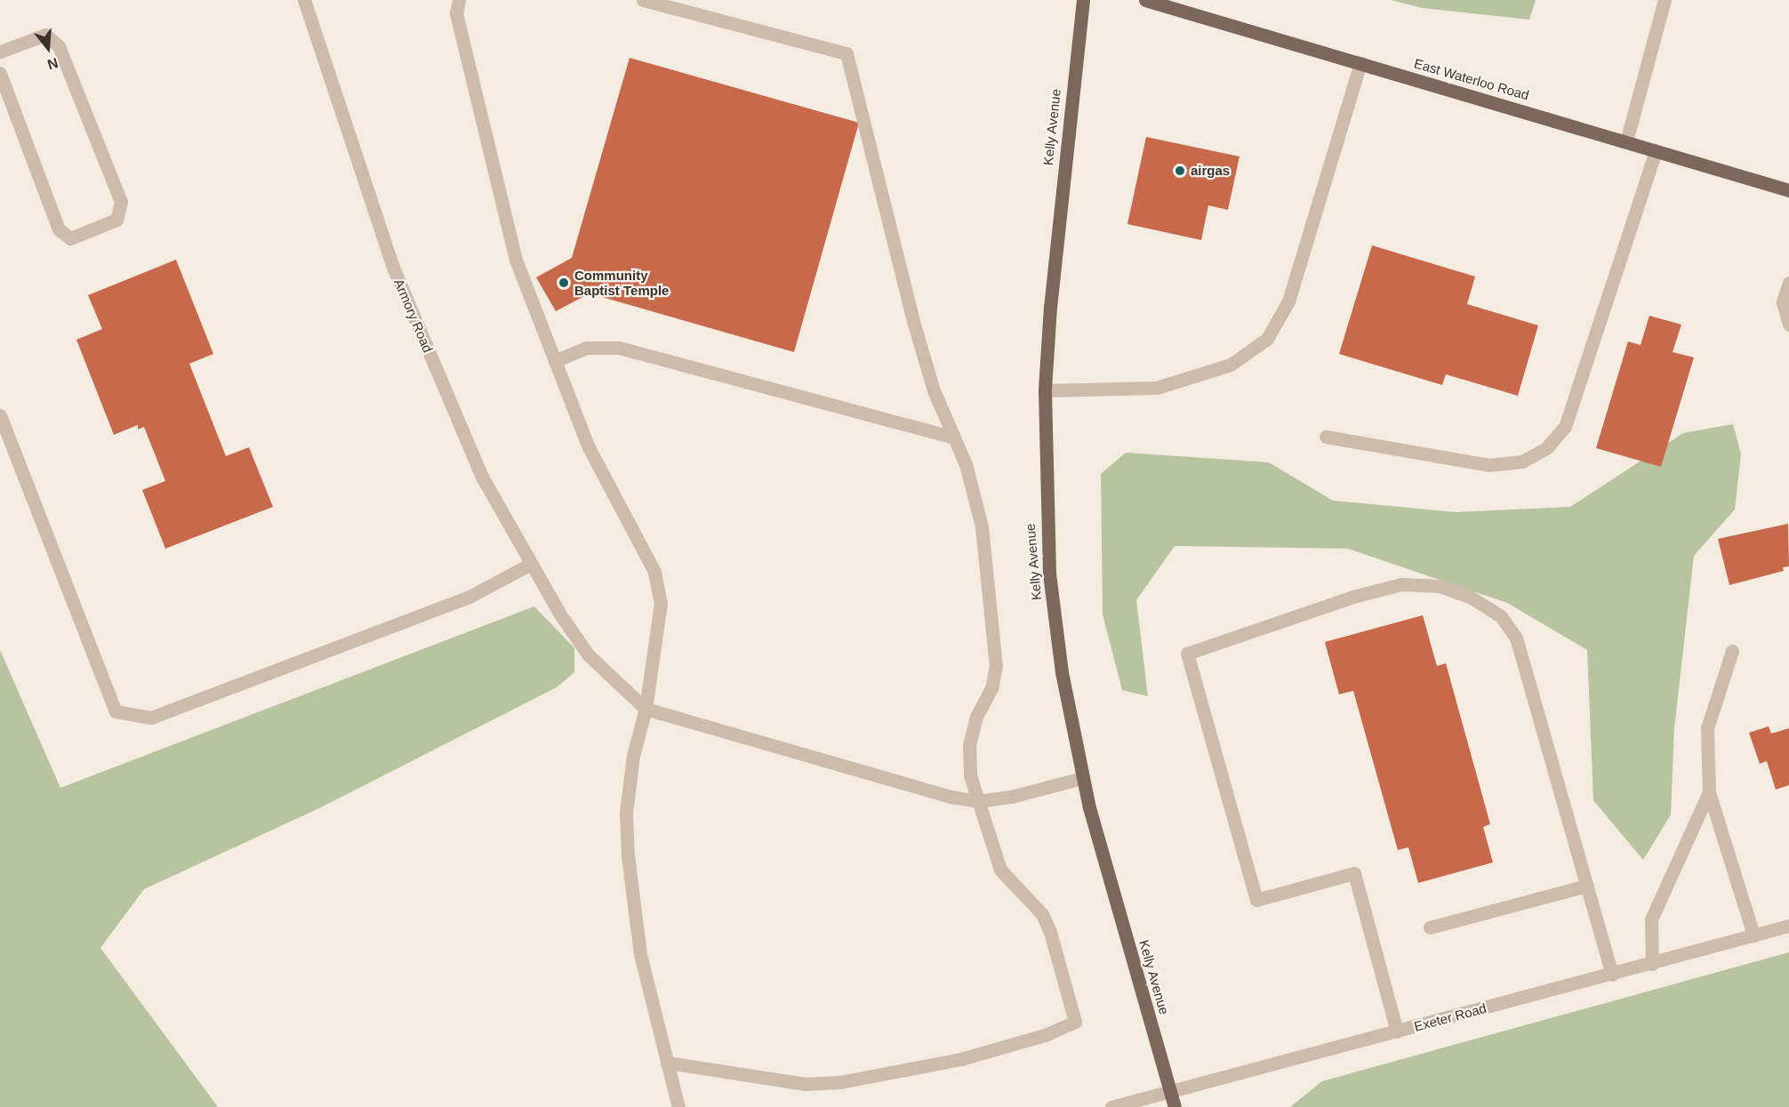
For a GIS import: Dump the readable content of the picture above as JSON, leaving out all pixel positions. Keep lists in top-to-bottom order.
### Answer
{
  "streets": {
    "main road": ["East Waterloo Road", "Kelly Avenue"],
    "street": ["Armory Road", "Exeter Road"]
  },
  "crossings": [
    ["Kelly Avenue", "Exeter Road"]
  ],
  "places": ["airgas", "Community Baptist Temple"],
  "north": "bottom"
}
